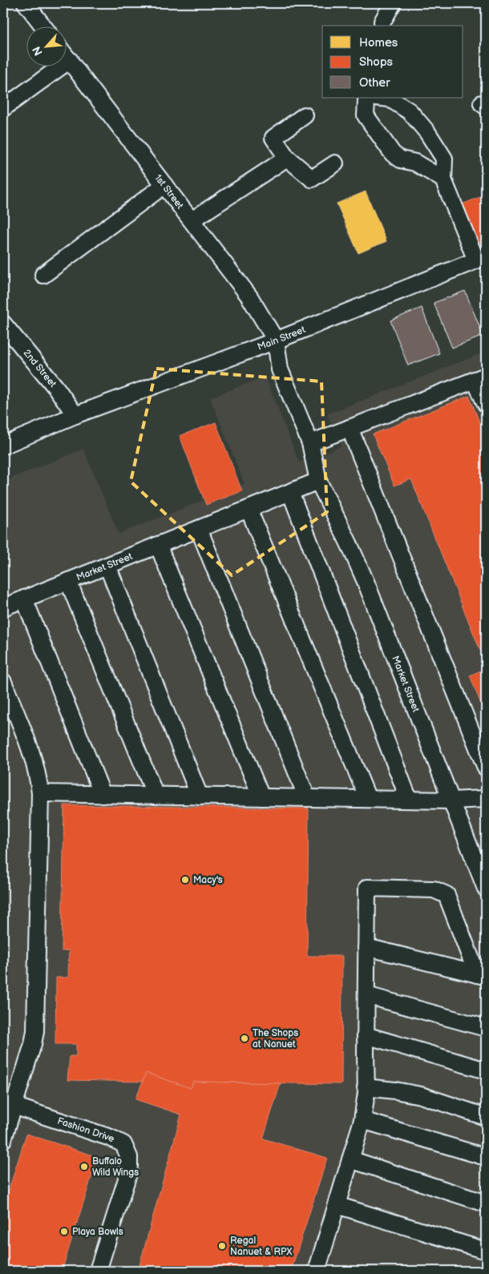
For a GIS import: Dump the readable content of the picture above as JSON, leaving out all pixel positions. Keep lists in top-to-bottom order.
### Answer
{
  "streets": {
    "street": [
      "1st Street",
      "Main Street",
      "2nd Street",
      "Market Street",
      "Fashion Drive"
    ]
  },
  "crossings": [
    ["1st Street", "Main Street"],
    ["1st Street", "Market Street"],
    ["Main Street", "2nd Street"],
    ["Main Street", "Market Street"]
  ],
  "places": [
    "Macy's",
    "The Shops at Nanuet",
    "Buffalo Wild Wings",
    "Playa Bowls",
    "Regal Nanuet & RPX"
  ],
  "legend": ["Homes", "Shops", "Other"],
  "north": "bottom left"
}
